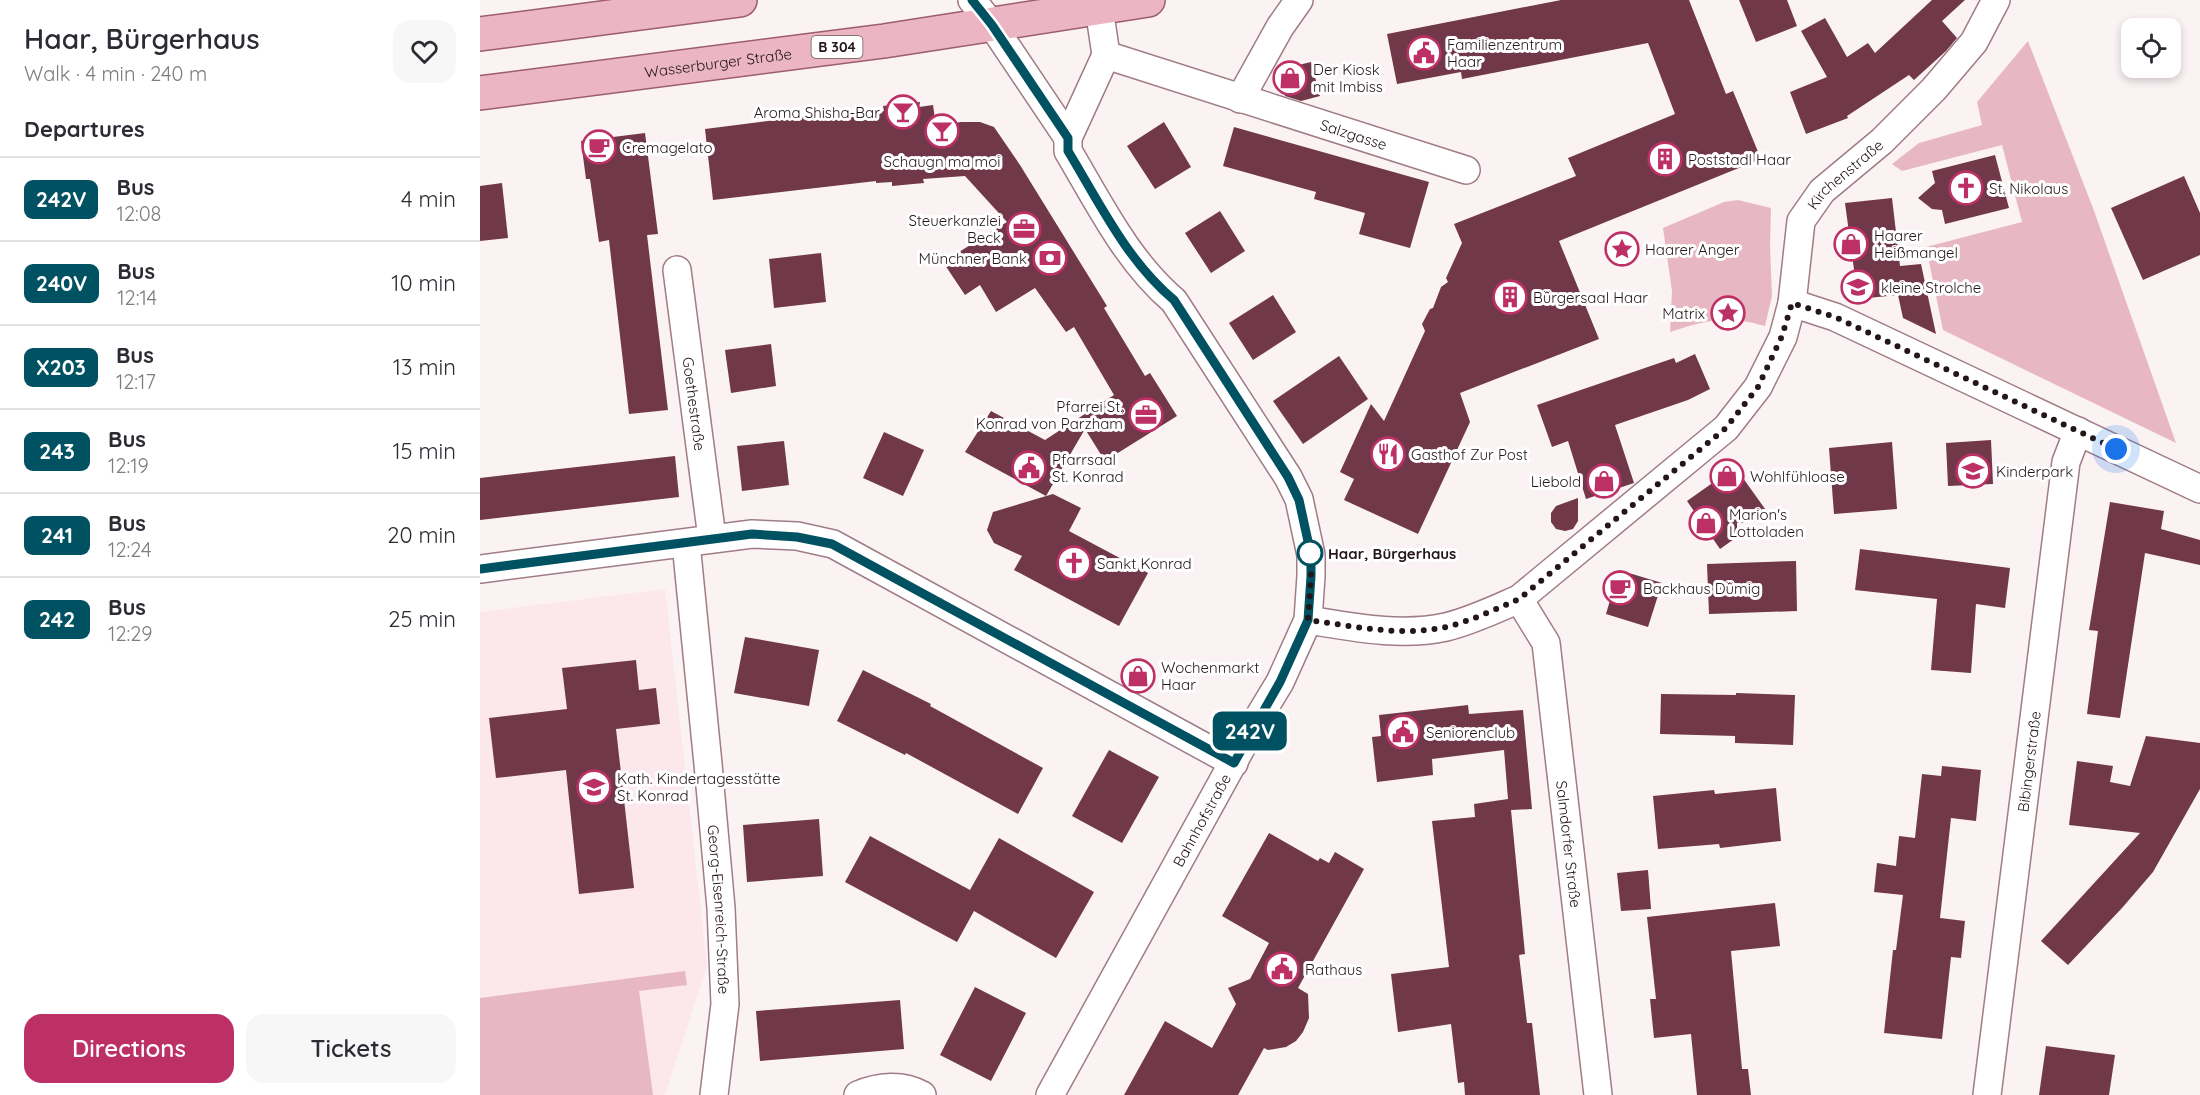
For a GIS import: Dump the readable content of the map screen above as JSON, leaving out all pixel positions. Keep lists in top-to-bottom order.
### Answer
{
  "streets": {
    "main road": ["B 304", "Wasserburger Straße"],
    "street": [
      "Salzgasse",
      "Kirchenstraße",
      "Goethestraße",
      "Bibingerstraße",
      "Bahnhofstraße",
      "Salmdorfer Straße",
      "Georg-Eisenreich-Straße"
    ]
  },
  "crossings": [
    ["B 304", "Wasserburger Straße"],
    ["B 304", "Bahnhofstraße"],
    ["Wasserburger Straße", "Bahnhofstraße"],
    ["Kirchenstraße", "Bahnhofstraße"],
    ["Kirchenstraße", "Salmdorfer Straße"]
  ],
  "places": {
    "public building": [
      "Familienzentrum Haar",
      "Pfarrsaal St. Konrad",
      "Seniorenclub",
      "Rathaus"
    ],
    "shop": [
      "Der Kiosk mit Imbiss",
      "Haarer Heißmangel",
      "Wohlfühloase",
      "Liebold",
      "Marion's Lottoladen",
      "Wochenmarkt Haar"
    ],
    "bar": ["Aroma Shisha-Bar", "Schaugn ma moi"],
    "cafe": ["Cremagelato", "Backhaus Dümig"],
    "building": ["Poststadl Haar", "Bürgersaal Haar"],
    "church": ["St. Nikolaus", "Sankt Konrad"],
    "office": ["Steuerkanzlei Beck", "Pfarrei St. Konrad von Parzham"],
    "place": ["Haarer Anger", "Matrix"],
    "bank": ["Münchner Bank"],
    "school or university": ["kleine Strolche", "Kinderpark", "Kath. Kindertagesstätte St. Konrad"],
    "restaurant": ["Gasthof Zur Post"],
    "other": ["Haar, Bürgerhaus"]
  },
  "lines": ["bus line 242V"],
  "page": {
    "heading": [
      ["Haar, Bürgerhaus", "Walk · 4 min · 240 m"],
      "Departures"
    ],
    "on_map": "242V",
    "list": [
      {
        "mark": "242V",
        "name": "Bus",
        "note": "12:08",
        "value": "4 min"
      },
      {
        "mark": "240V",
        "name": "Bus",
        "note": "12:14",
        "value": "10 min"
      },
      {
        "mark": "X203",
        "name": "Bus",
        "note": "12:17",
        "value": "13 min"
      },
      {
        "mark": "243",
        "name": "Bus",
        "note": "12:19",
        "value": "15 min"
      },
      {
        "mark": "241",
        "name": "Bus",
        "note": "12:24",
        "value": "20 min"
      },
      {
        "mark": "242",
        "name": "Bus",
        "note": "12:29",
        "value": "25 min"
      }
    ],
    "buttons": ["Directions", "Tickets"]
  }
}
